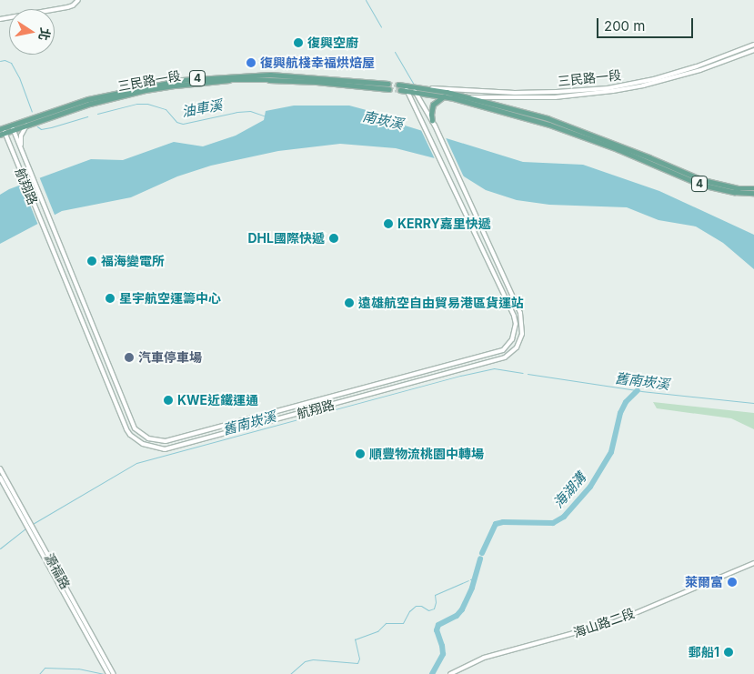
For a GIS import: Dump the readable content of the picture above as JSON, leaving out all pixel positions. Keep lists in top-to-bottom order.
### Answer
{
  "streets": {
    "main road": ["4", "三民路一段"],
    "street": ["航翔路", "源福路", "海山路二段"]
  },
  "crossings": [
    ["4", "三民路一段"],
    ["4", "航翔路"],
    ["三民路一段", "航翔路"]
  ],
  "water": [
    "油車溪",
    "南崁溪",
    "舊南崁溪",
    "海湖溝"
  ],
  "places": [
    "復興空廚",
    "復興航棧幸福烘焙屋",
    "KERRY嘉里快遞",
    "DHL國際快遞",
    "福海變電所",
    "星宇航空運籌中心",
    "遠雄航空自由貿易港區貨運站",
    "汽車停車場",
    "KWE近鐵運通",
    "順豐物流桃園中轉場",
    "萊爾富",
    "郵船1"
  ],
  "scale_bar": "200 m",
  "north": "right"
}
